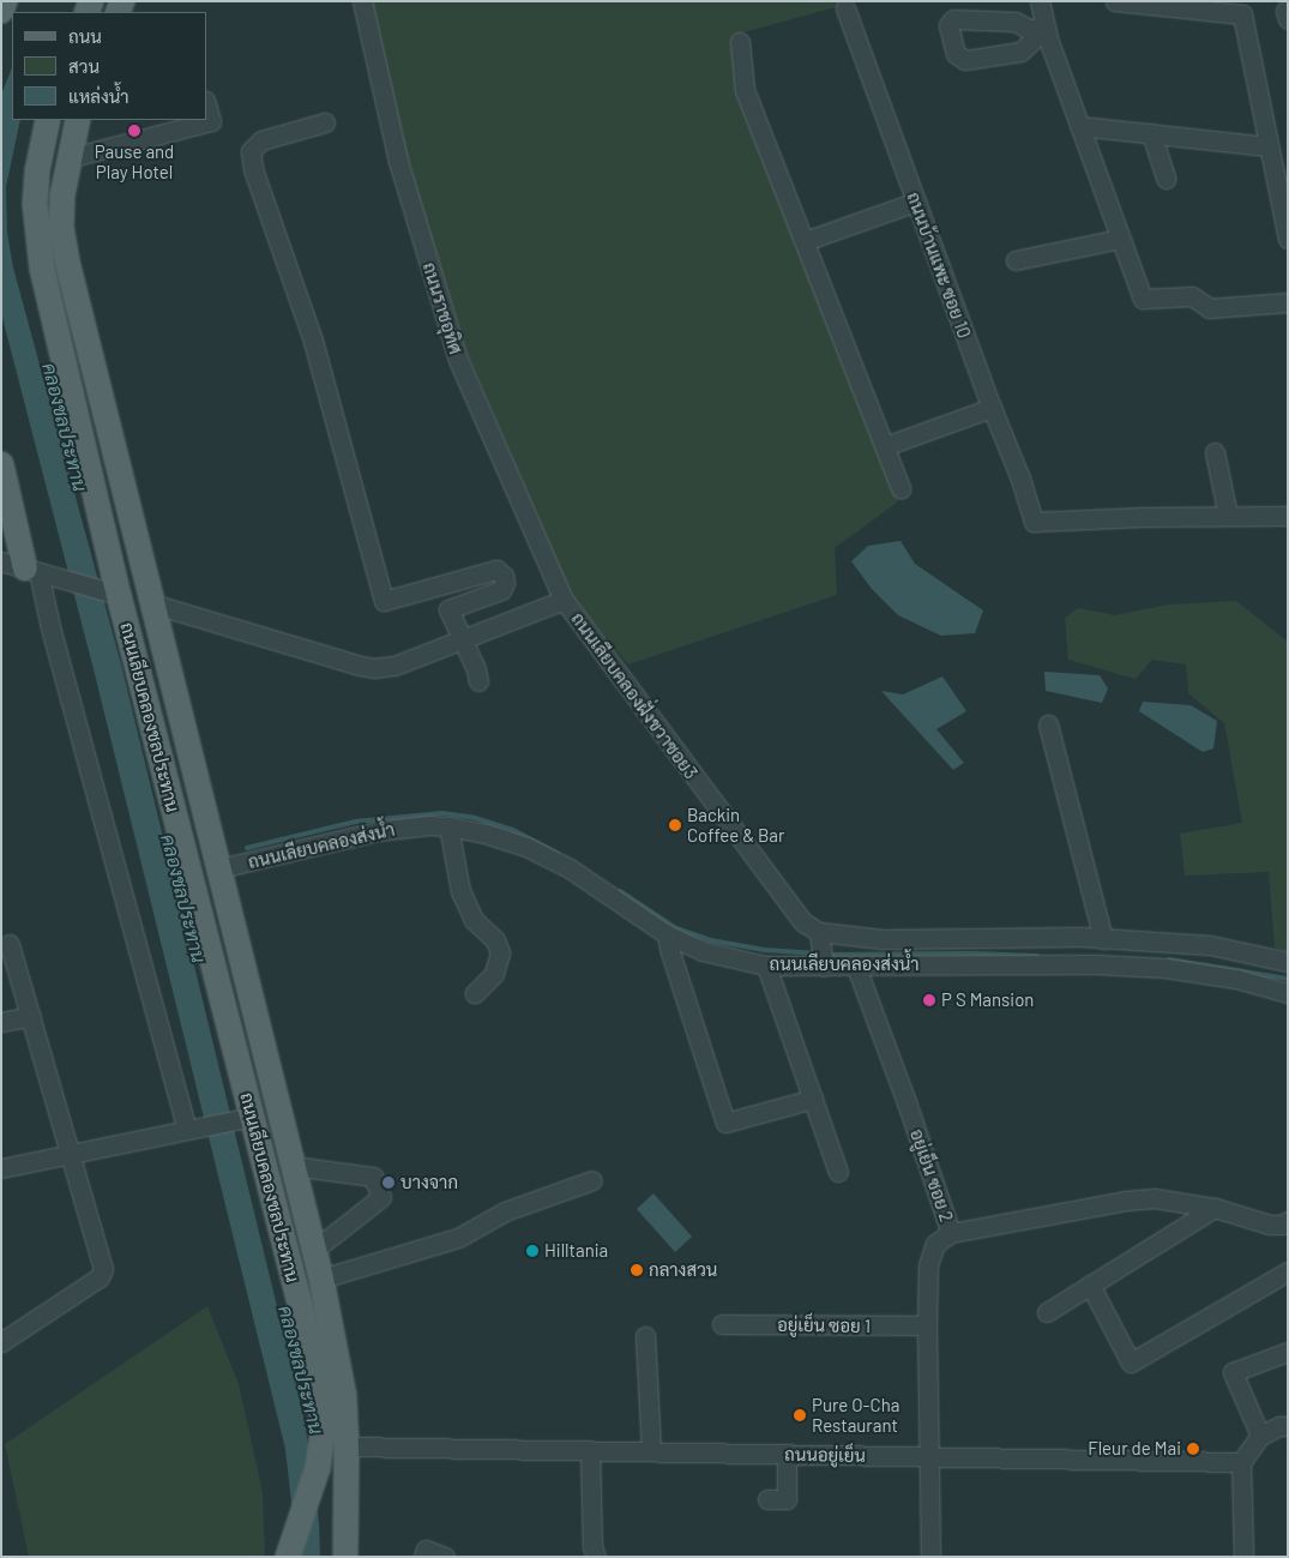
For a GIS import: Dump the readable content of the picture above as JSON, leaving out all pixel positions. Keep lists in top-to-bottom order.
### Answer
{
  "streets": {
    "main road": ["ถนนเลียบคลองชลประทาน"],
    "street": [
      "ถนนบ้านแพะ ซอย 10",
      "ถนนราชอุทิศ",
      "ถนนเลียบคลองฝั่งขวาซอย3",
      "ถนนเลียบคลองส่งน้ำ",
      "อยู่เย็น ซอย 2",
      "อยู่เย็น ซอย 1",
      "ถนนอยู่เย็น"
    ]
  },
  "crossings": [
    ["ถนนราชอุทิศ", "ถนนเลียบคลองฝั่งขวาซอย3"],
    ["ถนนเลียบคลองฝั่งขวาซอย3", "ถนนเลียบคลองชลประทาน"],
    ["ถนนเลียบคลองฝั่งขวาซอย3", "ถนนเลียบคลองส่งน้ำ"],
    ["ถนนเลียบคลองชลประทาน", "ถนนเลียบคลองส่งน้ำ"],
    ["ถนนเลียบคลองชลประทาน", "ถนนอยู่เย็น"],
    ["ถนนเลียบคลองส่งน้ำ", "อยู่เย็น ซอย 2"],
    ["อยู่เย็น ซอย 2", "อยู่เย็น ซอย 1"],
    ["อยู่เย็น ซอย 2", "ถนนอยู่เย็น"]
  ],
  "water": ["คลองชลประทาน"],
  "places": [
    "Pause and Play Hotel",
    "Backin Coffee & Bar",
    "P S Mansion",
    "บางจาก",
    "Hilltania",
    "กลางสวน",
    "Pure O-Cha Restaurant",
    "Fleur de Mai"
  ],
  "legend": ["ถนน", "สวน", "แหล่งน้ำ"]
}
